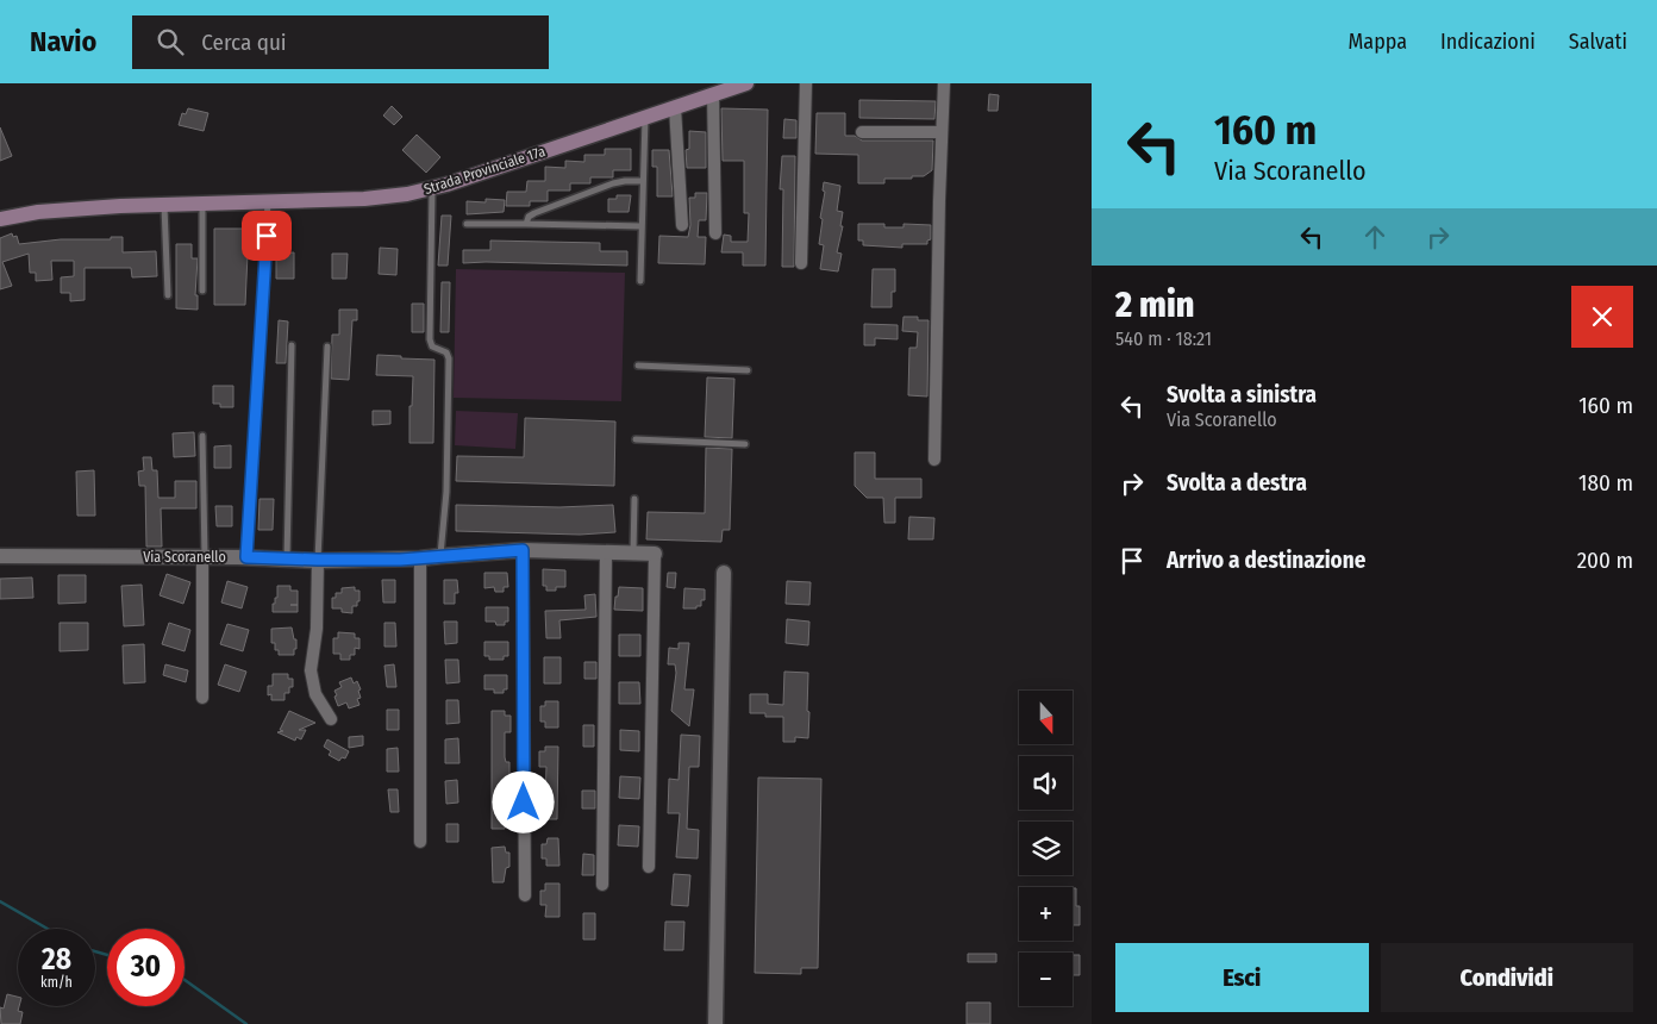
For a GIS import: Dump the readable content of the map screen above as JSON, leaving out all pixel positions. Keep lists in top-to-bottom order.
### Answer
{
  "streets": {
    "main road": ["Strada Provinciale 17a"],
    "street": ["Via Scoranello"]
  },
  "north": "bottom",
  "page": {
    "header": "Navio",
    "search": "Cerca qui",
    "nav": ["Mappa", "Indicazioni", "Salvati"],
    "turn": ["160 m", "Via Scoranello"],
    "heading": ["2 min", "540 m · 18:21"],
    "list": [
      {
        "name": "Svolta a sinistra",
        "note": "Via Scoranello",
        "value": "160 m"
      },
      {
        "name": "Svolta a destra",
        "value": "180 m"
      },
      {
        "name": "Arrivo a destinazione",
        "value": "200 m"
      }
    ],
    "map_buttons": ["+", "−"],
    "speed": "28 km/h",
    "limit": "30",
    "buttons": ["Esci", "Condividi"]
  }
}
